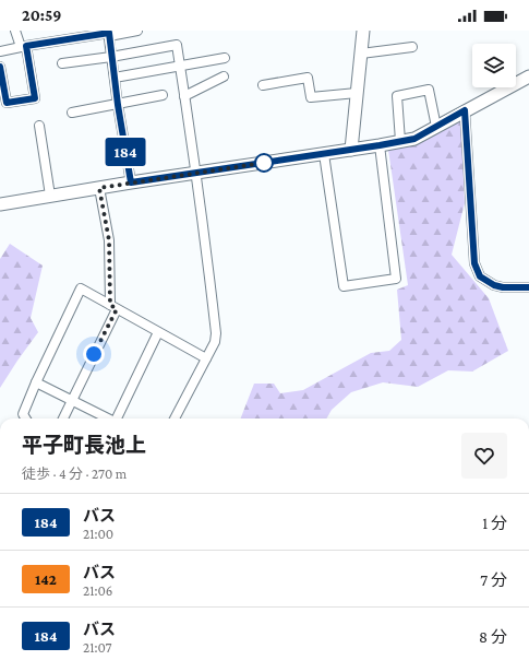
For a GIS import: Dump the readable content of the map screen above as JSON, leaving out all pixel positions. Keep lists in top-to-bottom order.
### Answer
{
  "lines": ["bus line 184"],
  "page": {
    "status": "20:59",
    "on_map": "184",
    "heading": ["平子町長池上", "徒歩 · 4 分 · 270 m"],
    "list": [
      {
        "mark": "184",
        "name": "バス",
        "note": "21:00",
        "value": "1 分"
      },
      {
        "mark": "142",
        "name": "バス",
        "note": "21:06",
        "value": "7 分"
      },
      {
        "mark": "184",
        "name": "バス",
        "note": "21:07",
        "value": "8 分"
      }
    ]
  }
}
